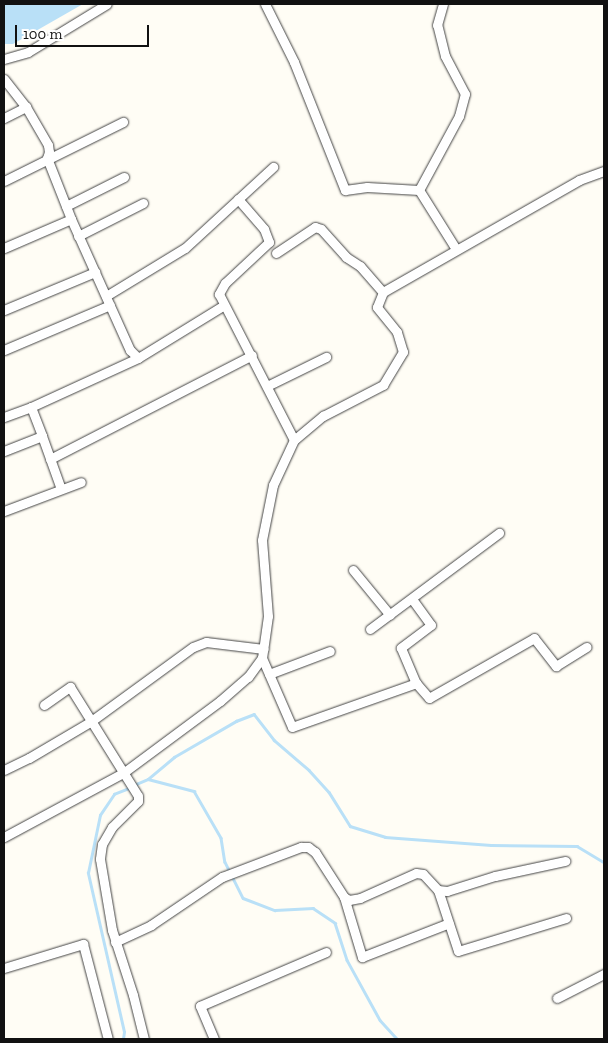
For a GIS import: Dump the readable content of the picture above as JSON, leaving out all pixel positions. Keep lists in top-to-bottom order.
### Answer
{
  "scale_bar": "100 m"
}
